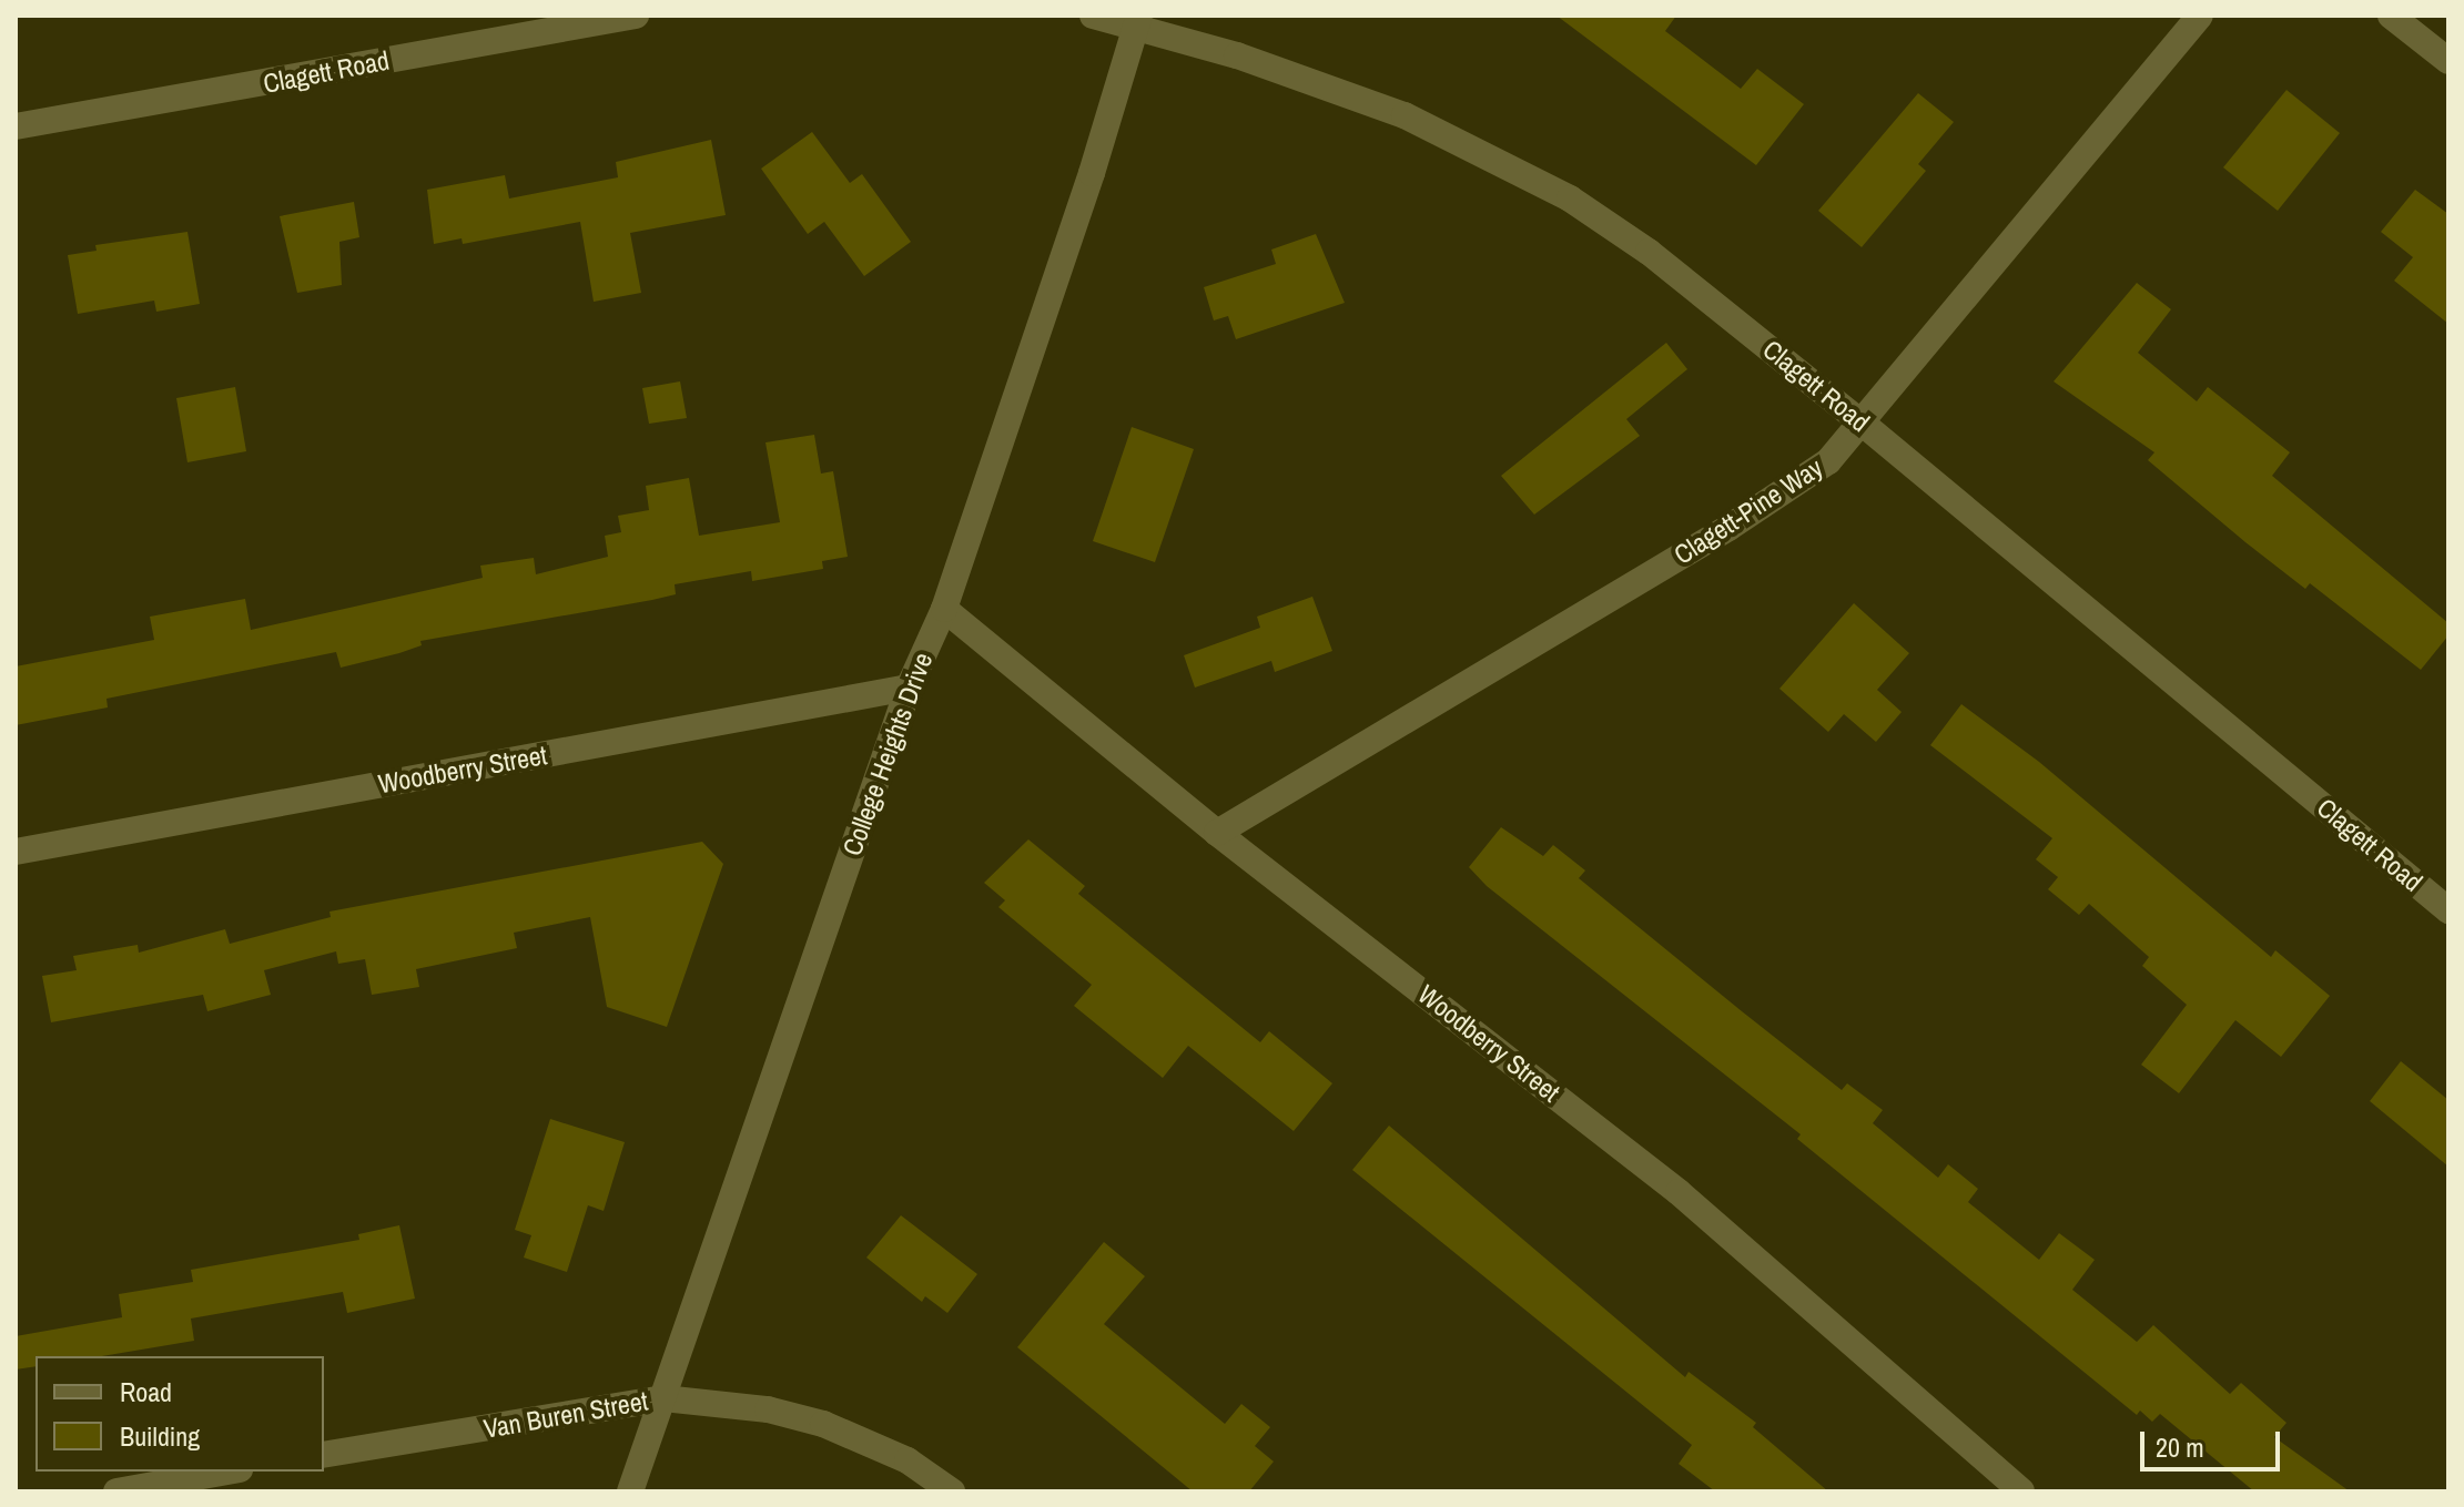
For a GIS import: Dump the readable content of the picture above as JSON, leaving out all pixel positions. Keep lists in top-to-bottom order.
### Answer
{
  "streets": {
    "street": [
      "Clagett Road",
      "Clagett-Pine Way",
      "College Heights Drive",
      "Woodberry Street",
      "Van Buren Street"
    ]
  },
  "crossings": [
    ["Clagett Road", "Clagett-Pine Way"],
    ["Clagett Road", "College Heights Drive"],
    ["Clagett-Pine Way", "Woodberry Street"],
    ["College Heights Drive", "Woodberry Street"],
    ["College Heights Drive", "Van Buren Street"]
  ],
  "legend": ["Road", "Building"],
  "scale_bar": "20 m"
}
